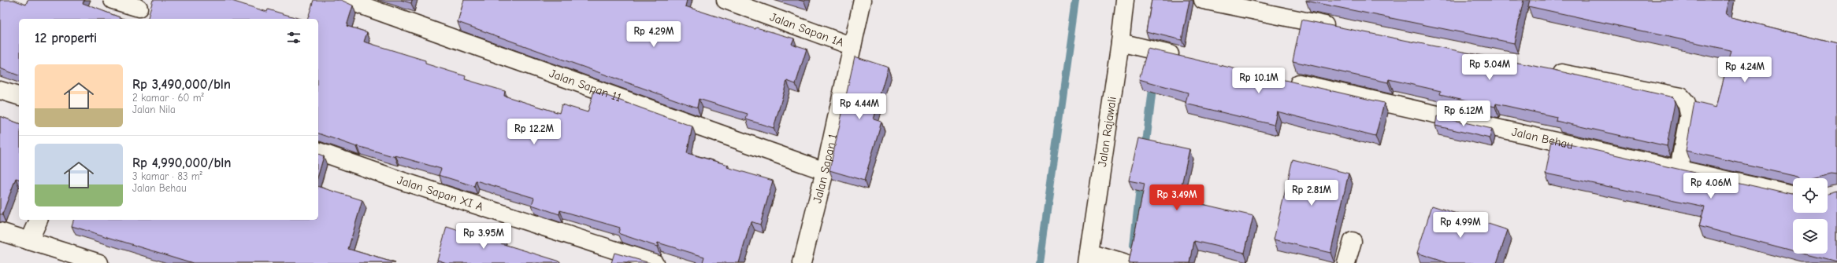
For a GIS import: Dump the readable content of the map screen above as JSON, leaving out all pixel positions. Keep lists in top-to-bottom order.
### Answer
{
  "streets": {
    "street": [
      "Jalan Sapan 1A",
      "Jalan Sapan 11",
      "Jalan Rajawali",
      "Jalan Behau",
      "Jalan Sapan 1",
      "Jalan Sapan XI A"
    ]
  },
  "crossings": [
    ["Jalan Sapan 1A", "Jalan Sapan 1"],
    ["Jalan Sapan 11", "Jalan Sapan 1"]
  ],
  "page": {
    "heading": "12 properti",
    "price": [
      "Rp 4.29M",
      "Rp 5.04M",
      "Rp 4.24M",
      "Rp 10.1M",
      "Rp 4.44M",
      "Rp 6.12M",
      "Rp 12.2M",
      "Rp 4.06M",
      "Rp 2.81M",
      "Rp 3.49M",
      "Rp 4.99M",
      "Rp 3.95M"
    ],
    "list": [
      {
        "name": "Rp 3,490,000/bln",
        "note": "2 kamar · 60 m² · Jalan Nila"
      },
      {
        "name": "Rp 4,990,000/bln",
        "note": "3 kamar · 83 m² · Jalan Behau"
      }
    ]
  }
}
